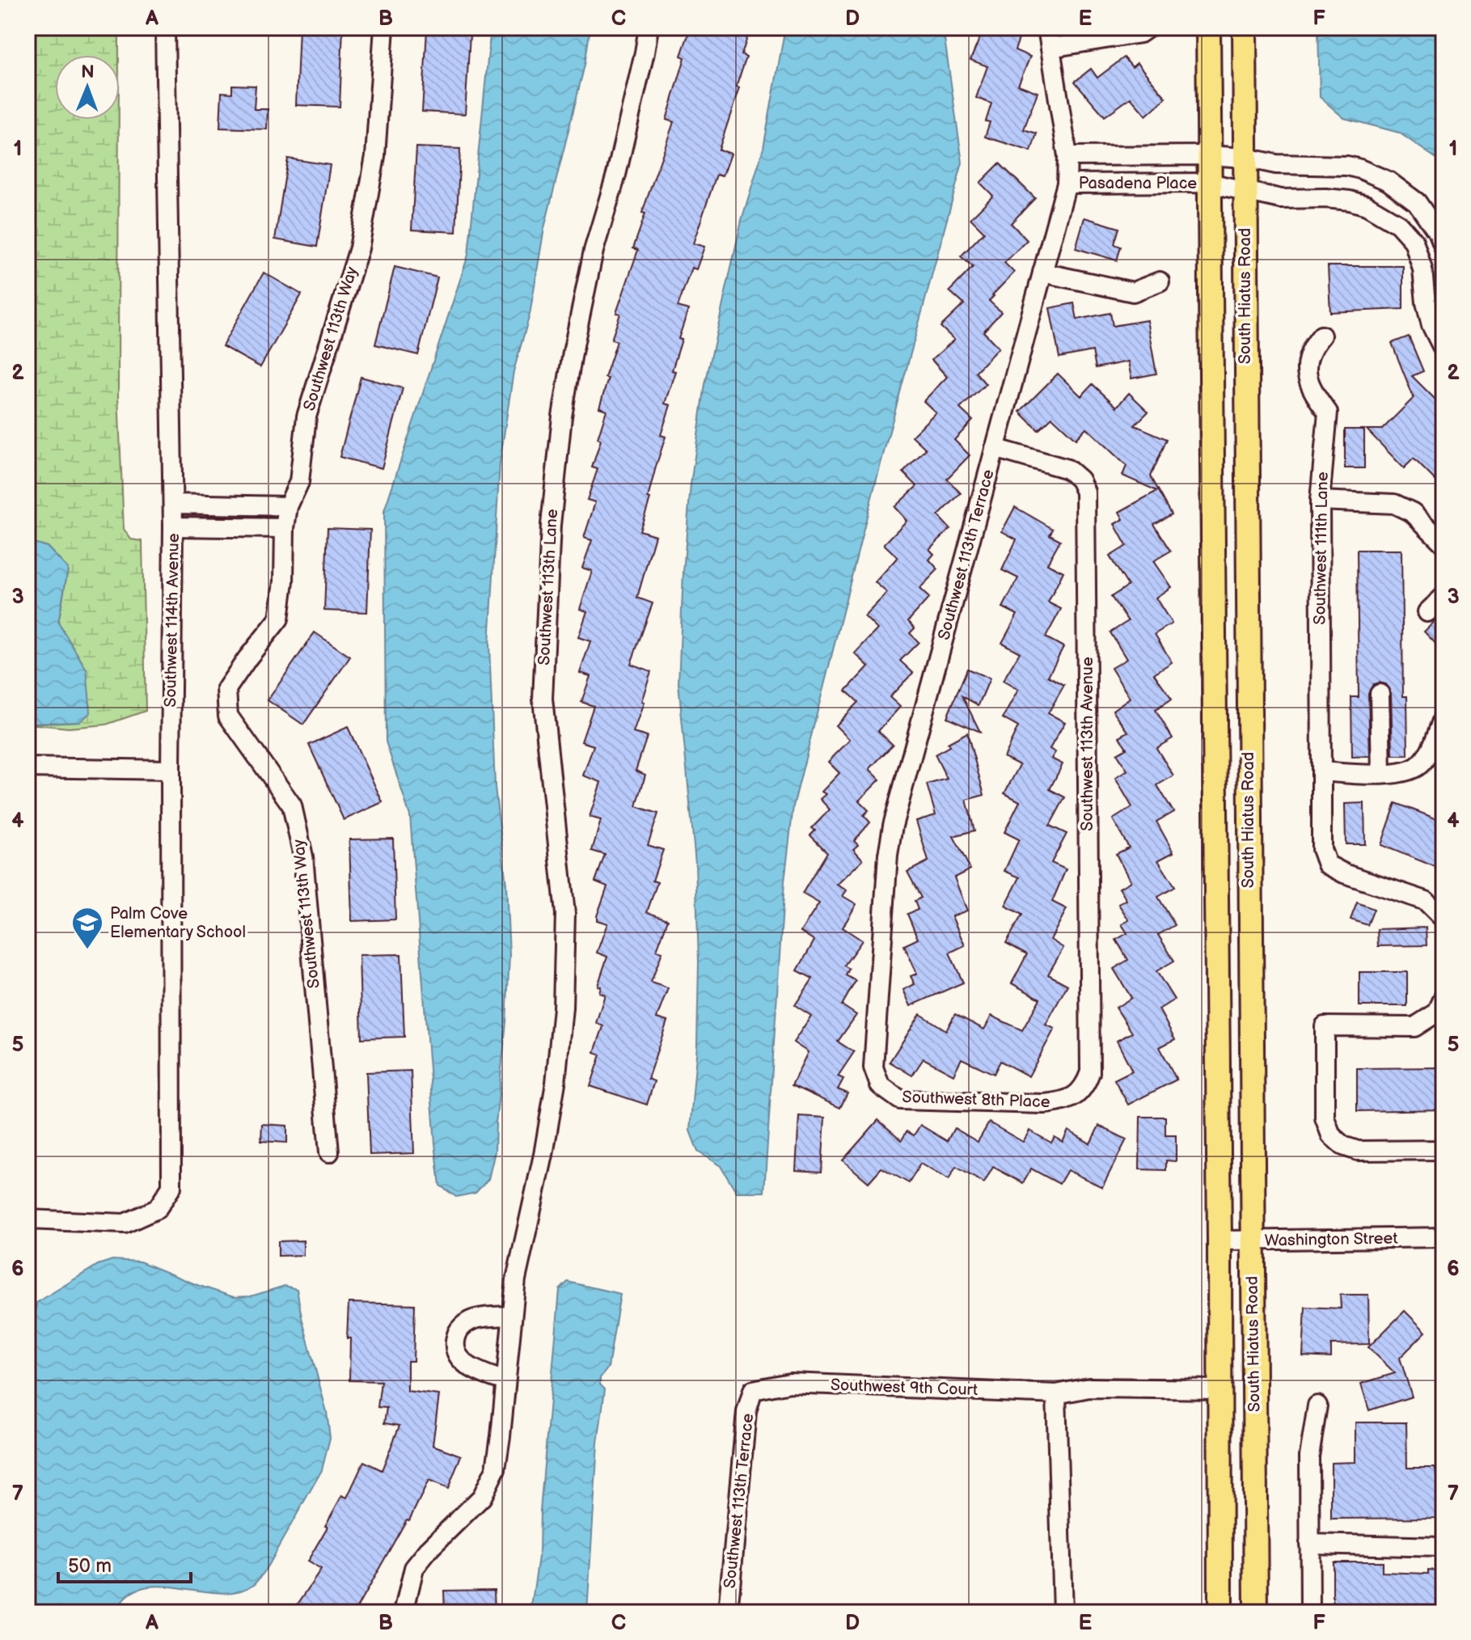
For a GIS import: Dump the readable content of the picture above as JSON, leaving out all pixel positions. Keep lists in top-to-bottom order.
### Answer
{
  "streets": {
    "main road": ["South Hiatus Road"],
    "street": [
      "Pasadena Place",
      "Southwest 113th Way",
      "Southwest 111th Lane",
      "Southwest 113th Terrace",
      "Southwest 113th Lane",
      "Southwest 114th Avenue",
      "Southwest 113th Avenue",
      "Southwest 8th Place",
      "Washington Street",
      "Southwest 9th Court"
    ]
  },
  "crossings": [
    ["Pasadena Place", "South Hiatus Road"],
    ["Pasadena Place", "Southwest 113th Terrace"],
    ["South Hiatus Road", "Washington Street"],
    ["South Hiatus Road", "Southwest 9th Court"],
    ["Southwest 113th Terrace", "Southwest 113th Avenue"],
    ["Southwest 113th Terrace", "Southwest 8th Place"],
    ["Southwest 113th Terrace", "Southwest 9th Court"],
    ["Southwest 113th Avenue", "Southwest 8th Place"]
  ],
  "places": {
    "school or university": ["Palm Cove Elementary School"]
  },
  "scale_bar": "50 m",
  "north": "top",
  "grid": {
    "columns": [
      "A",
      "B",
      "C",
      "D",
      "E",
      "F"
    ],
    "rows": [
      "1",
      "2",
      "3",
      "4",
      "5",
      "6",
      "7"
    ]
  }
}
